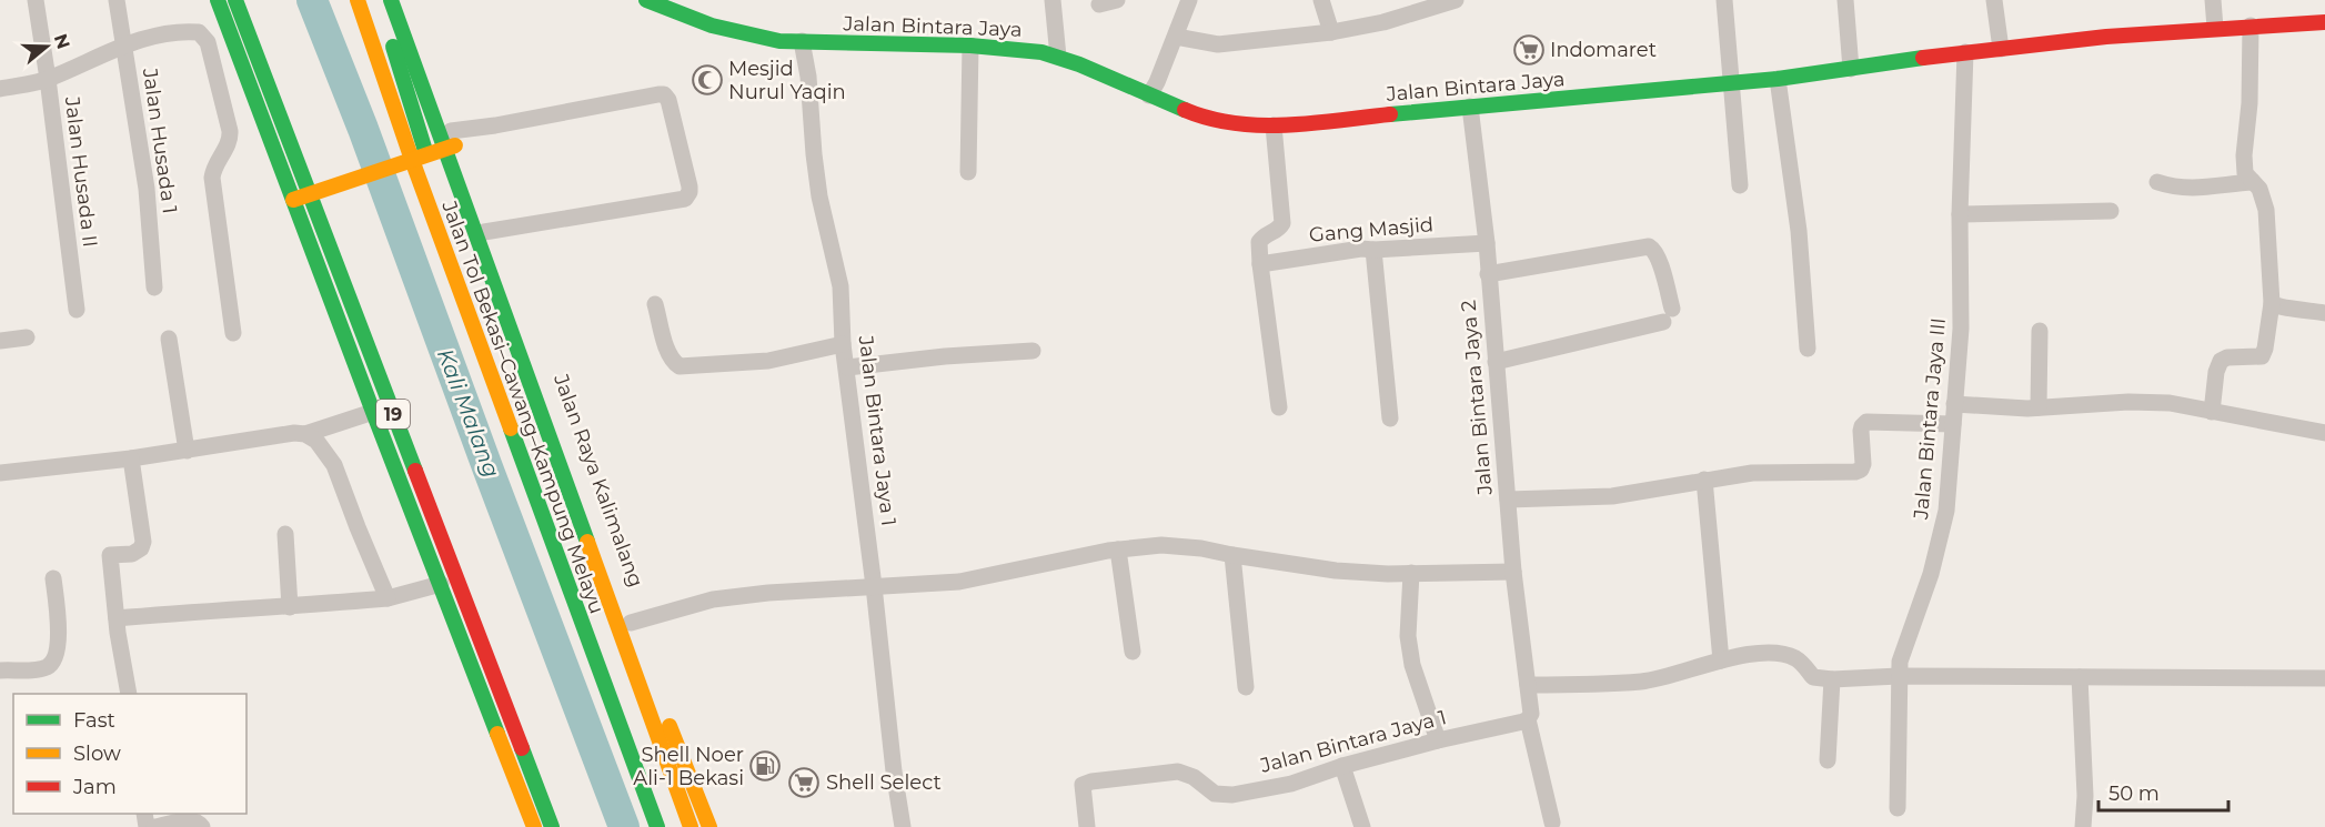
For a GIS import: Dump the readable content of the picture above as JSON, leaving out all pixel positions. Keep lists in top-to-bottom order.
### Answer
{
  "streets": {
    "main road": [
      "Jalan Bintara Jaya",
      "Jalan Tol Bekasi–Cawang–Kampung Melayu",
      "19",
      "Jalan Raya Kalimalang"
    ],
    "street": [
      "Jalan Husada 1",
      "Jalan Husada II",
      "Gang Masjid",
      "Jalan Bintara Jaya 2",
      "Jalan Bintara Jaya III",
      "Jalan Bintara Jaya 1"
    ]
  },
  "crossings": [
    ["Jalan Bintara Jaya", "Jalan Bintara Jaya 2"],
    ["Jalan Bintara Jaya", "Jalan Bintara Jaya III"],
    ["Jalan Bintara Jaya", "Jalan Bintara Jaya 1"],
    ["Gang Masjid", "Jalan Bintara Jaya 2"]
  ],
  "water": ["Kali Malang"],
  "places": {
    "supermarket": ["Indomaret", "Shell Select"],
    "mosque": ["Mesjid Nurul Yaqin"],
    "fuel station": ["Shell Noer Ali-1 Bekasi"]
  },
  "legend": ["Fast", "Slow", "Jam"],
  "scale_bar": "50 m",
  "north": "right"
}
